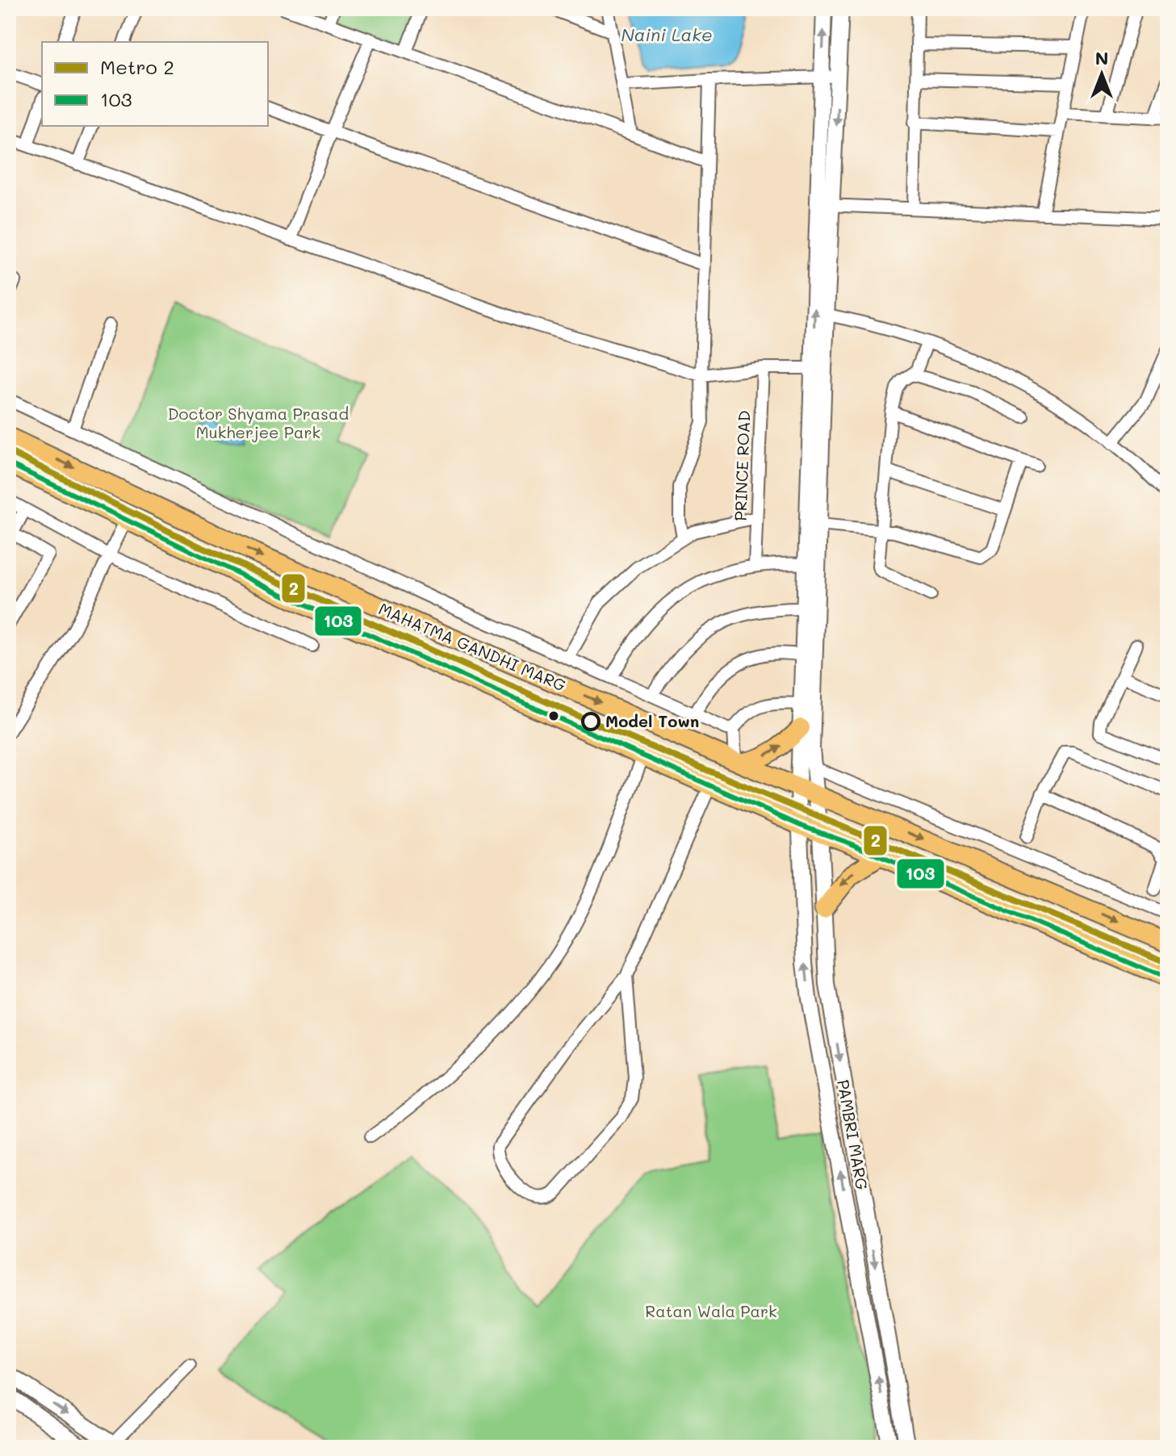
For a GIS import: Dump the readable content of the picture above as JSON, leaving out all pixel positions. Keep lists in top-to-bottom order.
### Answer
{
  "streets": {
    "main road": ["MAHATMA GANDHI MARG"],
    "street": ["PRINCE ROAD", "PAMBRI MARG"]
  },
  "crossings": [
    ["MAHATMA GANDHI MARG", "PAMBRI MARG"]
  ],
  "water": ["Naini Lake"],
  "parks": ["Doctor Shyama Prasad Mukherjee Park", "Ratan Wala Park"],
  "places": ["Model Town"],
  "lines": ["metro line 2", "transit line 103"],
  "legend": ["Metro 2", "103"],
  "north": "top"
}
